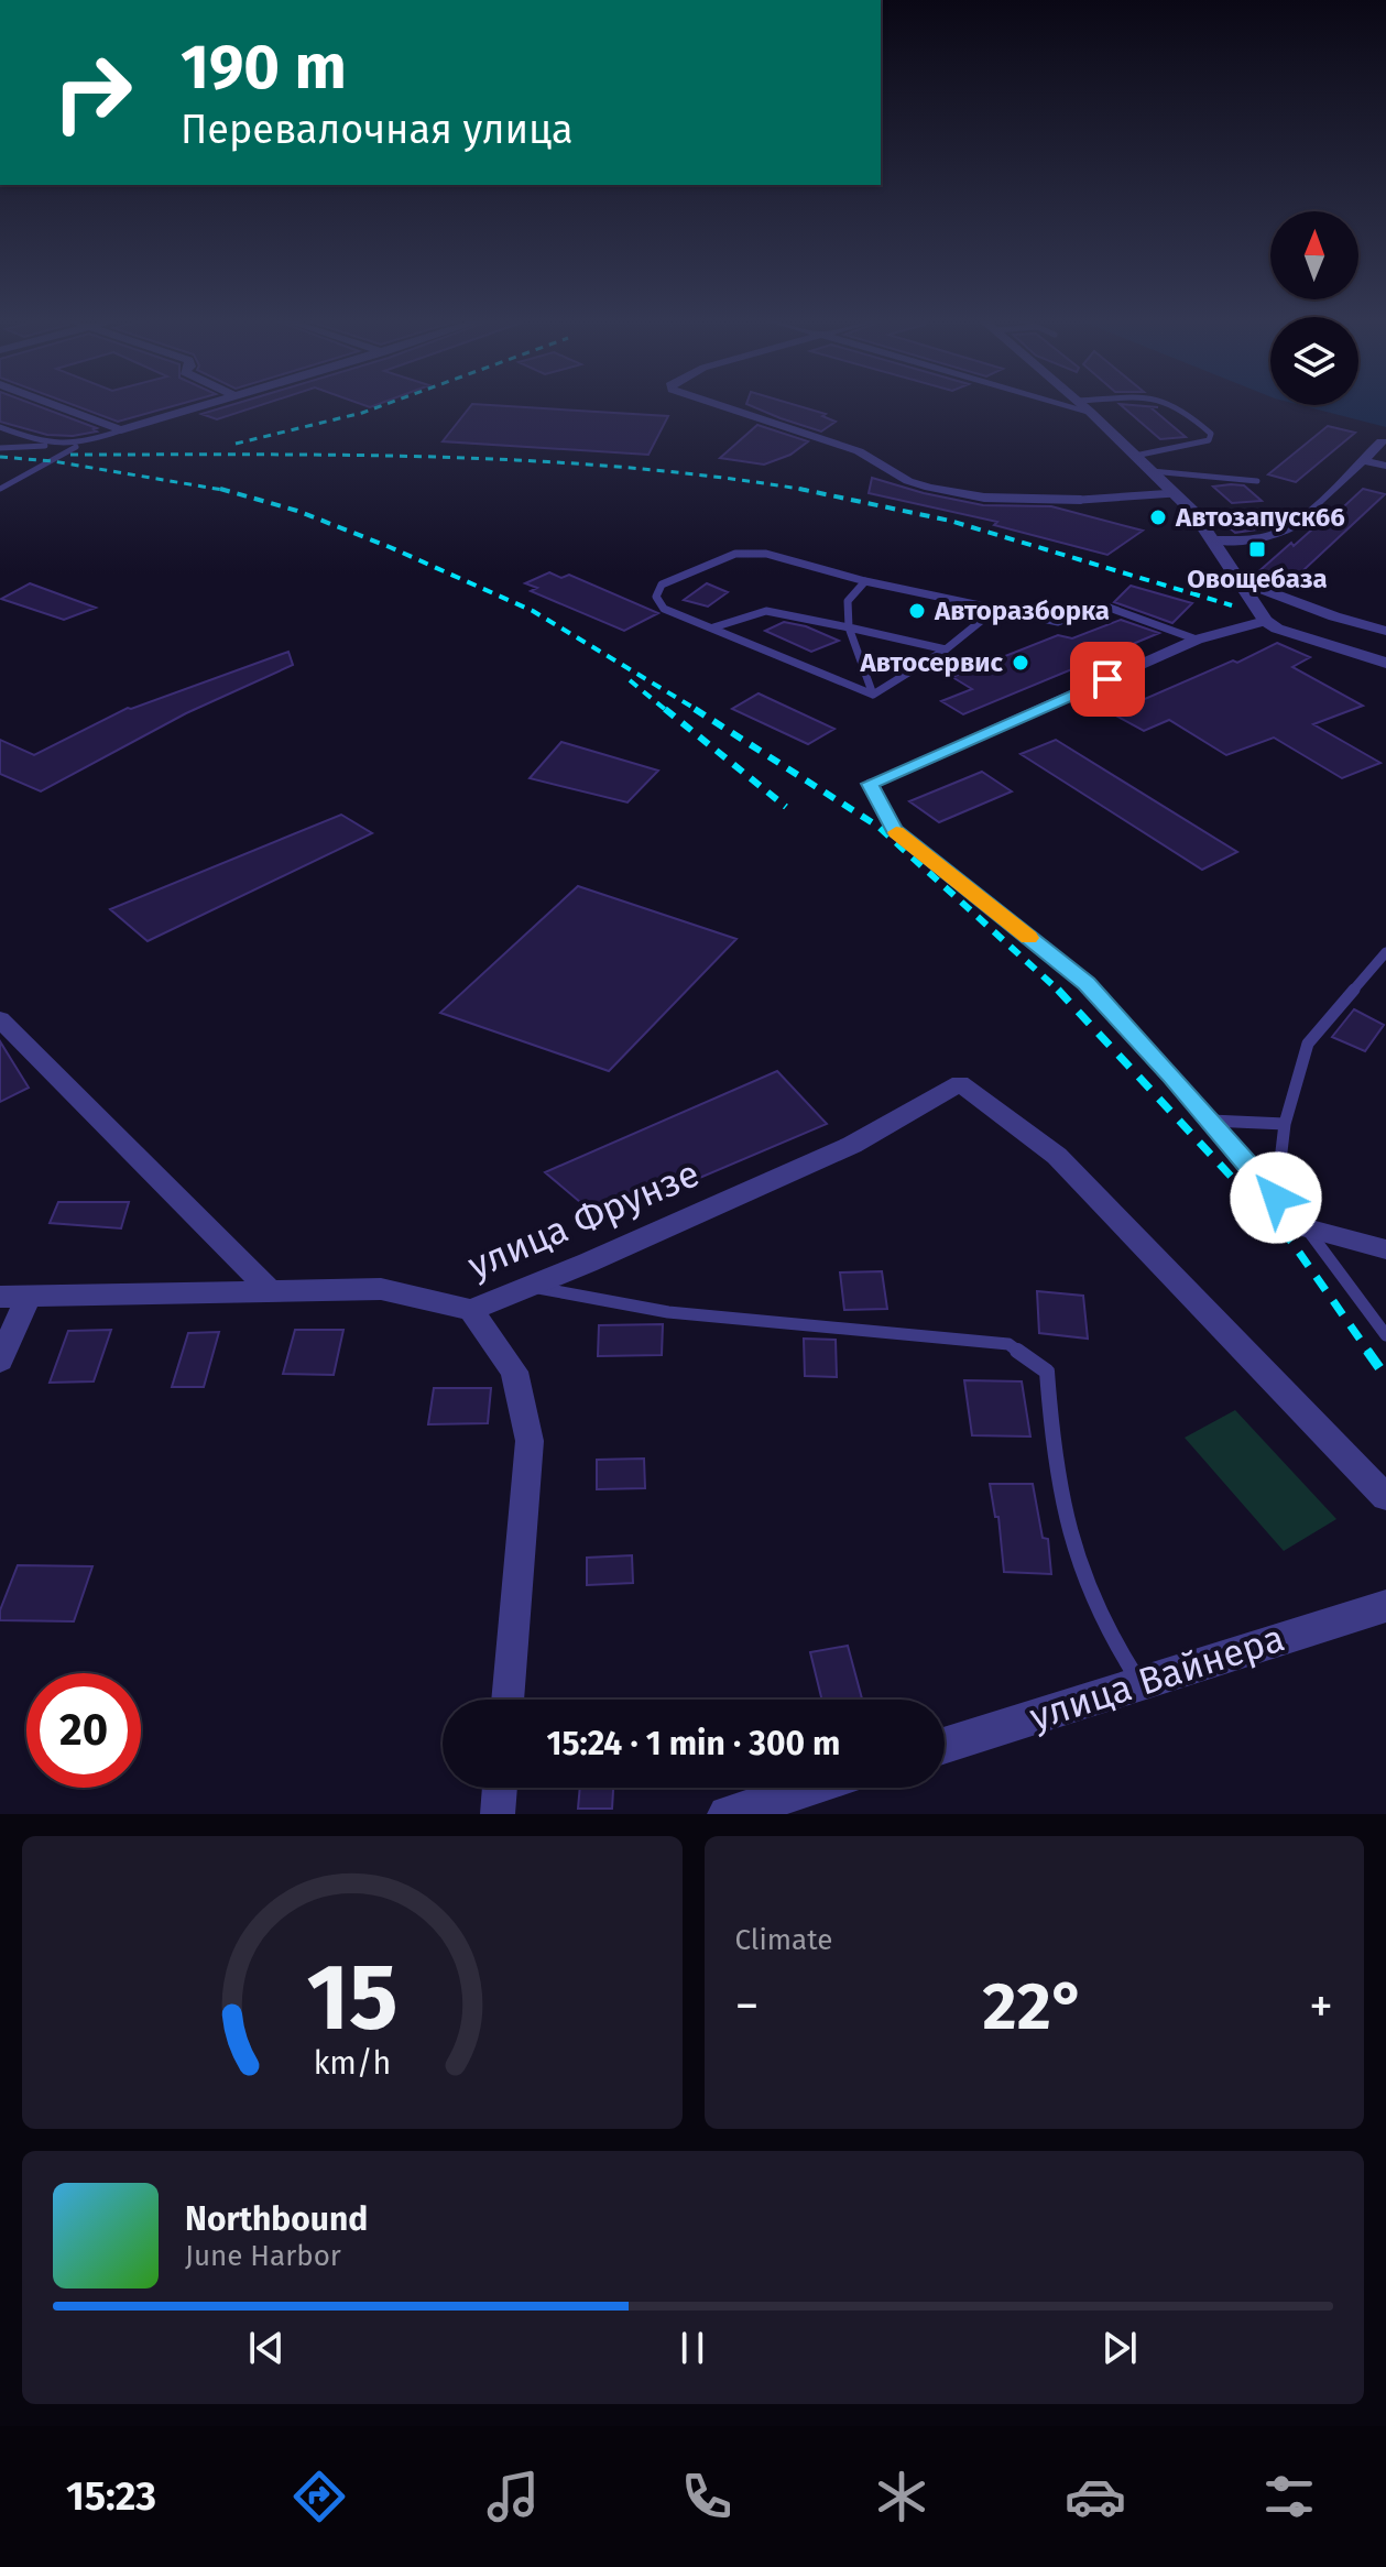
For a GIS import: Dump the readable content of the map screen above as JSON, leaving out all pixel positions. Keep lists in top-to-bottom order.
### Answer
{
  "streets": {
    "street": ["улица Фрунзе", "улица Вайнера"]
  },
  "places": {
    "other": ["Автозапуск66", "Авторазборка", "Автосервис"],
    "transit": ["Овощебаза"]
  },
  "north": "top",
  "page": {
    "turn": ["190 m", "Перевалочная улица"],
    "limit": "20",
    "trip": "15:24 · 1 min · 300 m",
    "tile": "Climate",
    "heat": ["−", "22°", "+"],
    "song": ["Northbound", "June Harbor"],
    "tabs": "15:23",
    "gauge": ["15", "km/h"]
  }
}
